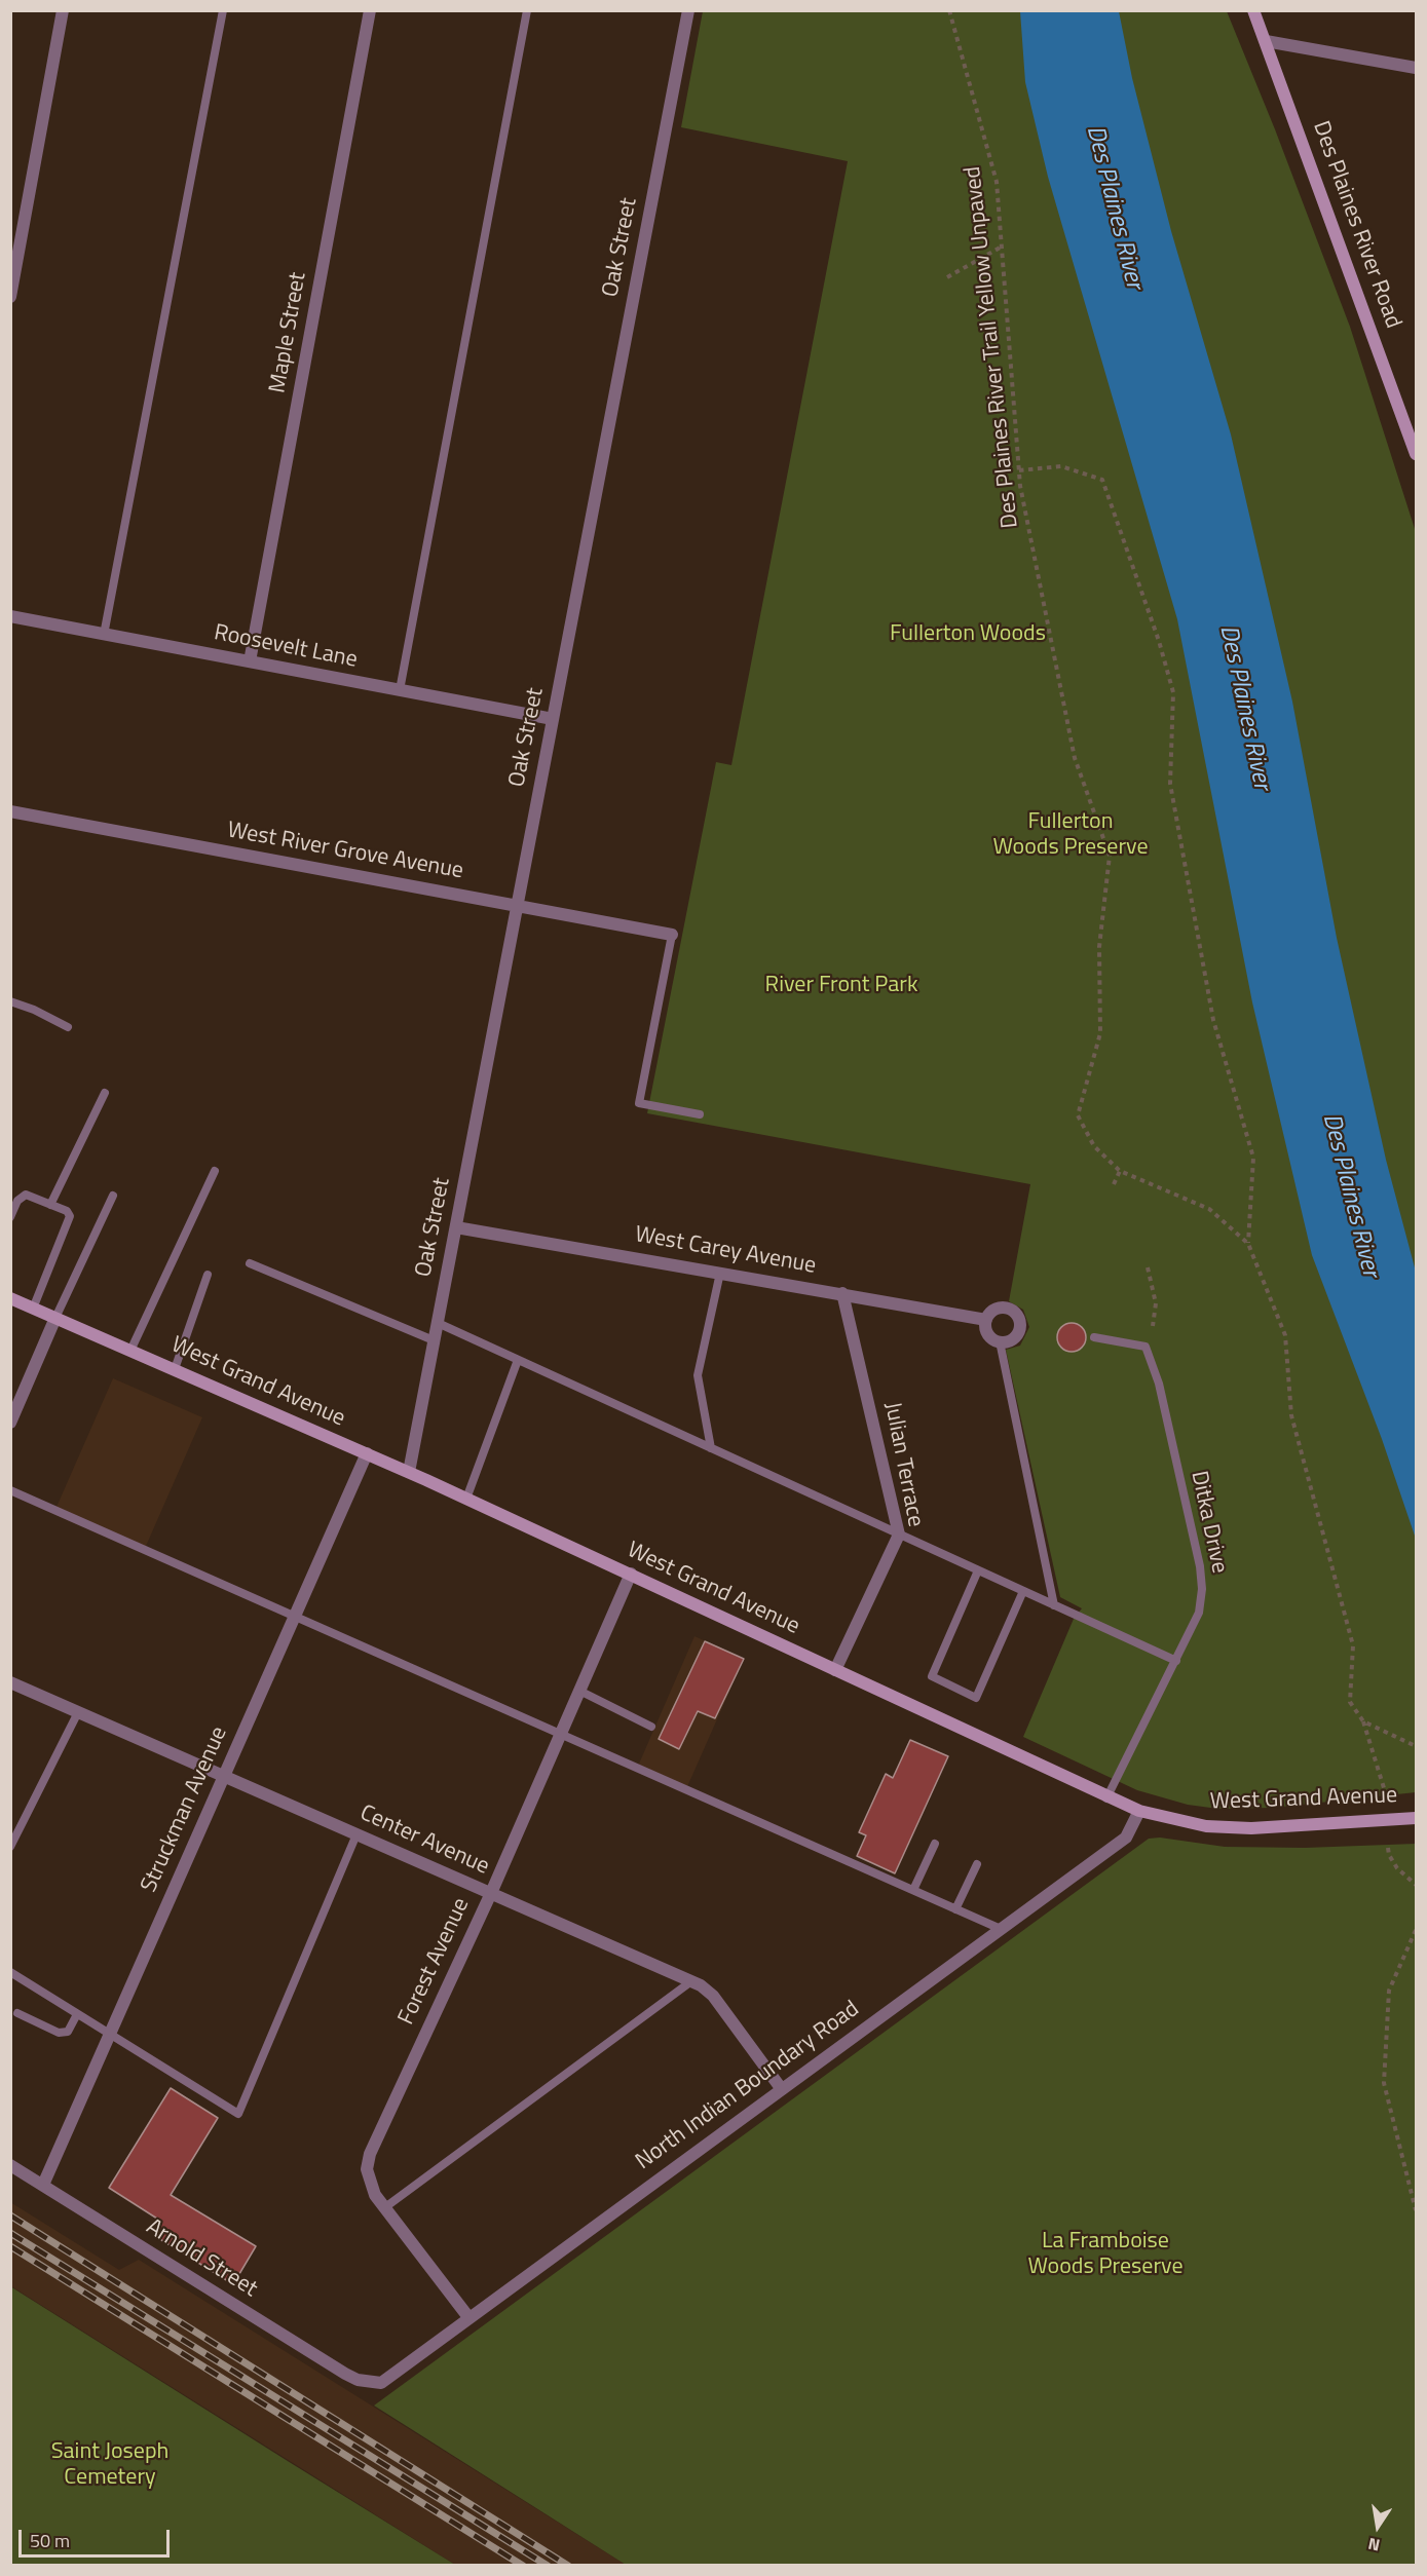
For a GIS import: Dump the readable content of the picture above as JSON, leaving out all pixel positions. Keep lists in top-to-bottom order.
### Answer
{
  "streets": {
    "main road": ["Des Plaines River Road", "West Grand Avenue"],
    "street": [
      "Oak Street",
      "Maple Street",
      "Roosevelt Lane",
      "West River Grove Avenue",
      "West Carey Avenue",
      "Julian Terrace",
      "Struckman Avenue",
      "Center Avenue",
      "Forest Avenue",
      "North Indian Boundary Road",
      "Arnold Street"
    ],
    "lane": ["Ditka Drive"],
    "path": ["Des Plaines River Trail Yellow Unpaved"]
  },
  "crossings": [
    ["Oak Street", "Roosevelt Lane"],
    ["Oak Street", "West River Grove Avenue"],
    ["Oak Street", "West Carey Avenue"],
    ["Oak Street", "West Grand Avenue"],
    ["Maple Street", "Roosevelt Lane"],
    ["West Carey Avenue", "Julian Terrace"],
    ["West Grand Avenue", "Julian Terrace"],
    ["West Grand Avenue", "Ditka Drive"],
    ["West Grand Avenue", "Struckman Avenue"],
    ["West Grand Avenue", "Forest Avenue"],
    ["West Grand Avenue", "North Indian Boundary Road"],
    ["Struckman Avenue", "Center Avenue"],
    ["Struckman Avenue", "Arnold Street"],
    ["Center Avenue", "Forest Avenue"],
    ["Center Avenue", "North Indian Boundary Road"],
    ["Forest Avenue", "North Indian Boundary Road"],
    ["North Indian Boundary Road", "Arnold Street"]
  ],
  "water": ["Des Plaines River"],
  "parks": [
    "Fullerton Woods",
    "Fullerton Woods Preserve",
    "River Front Park",
    "La Framboise Woods Preserve",
    "Saint Joseph Cemetery"
  ],
  "scale_bar": "50 m",
  "north": "bottom"
}
